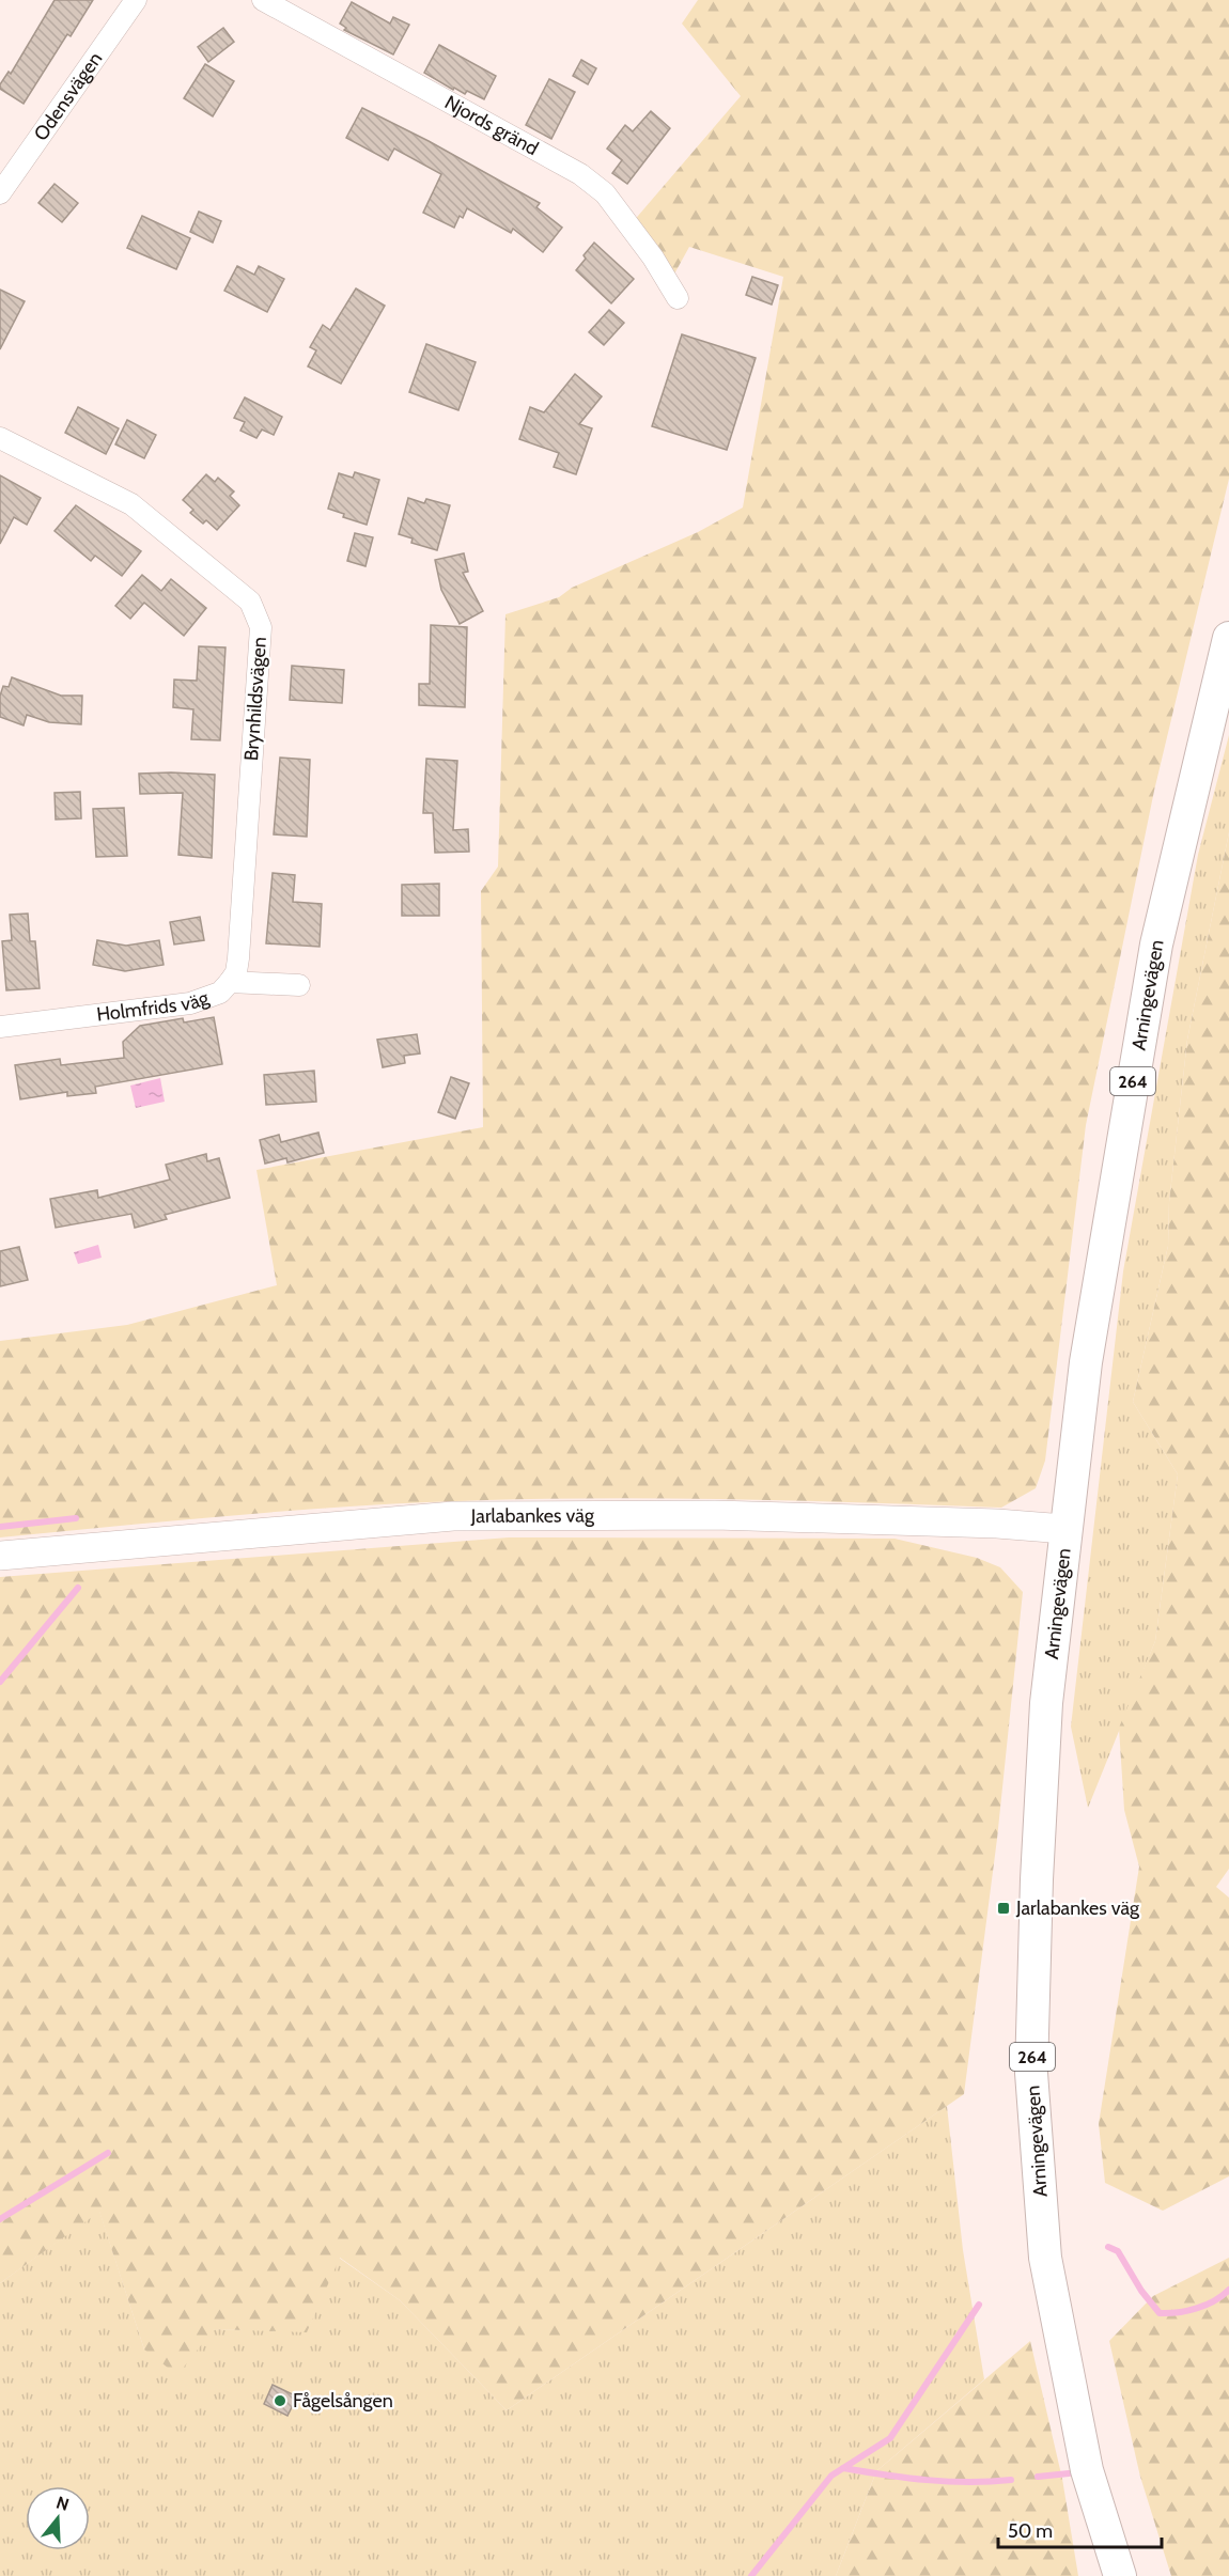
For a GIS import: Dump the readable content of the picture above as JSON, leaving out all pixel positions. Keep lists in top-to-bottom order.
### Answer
{
  "streets": {
    "main road": ["Arningevägen", "264", "Jarlabankes väg"],
    "street": [
      "Odensvägen",
      "Njords gränd",
      "Brynhildsvägen",
      "Holmfrids väg"
    ]
  },
  "crossings": [
    ["Brynhildsvägen", "Holmfrids väg"],
    ["Arningevägen", "Jarlabankes väg"]
  ],
  "places": {
    "transit": ["Jarlabankes väg"],
    "other": ["Fågelsången"]
  },
  "scale_bar": "50 m",
  "north": "top"
}
